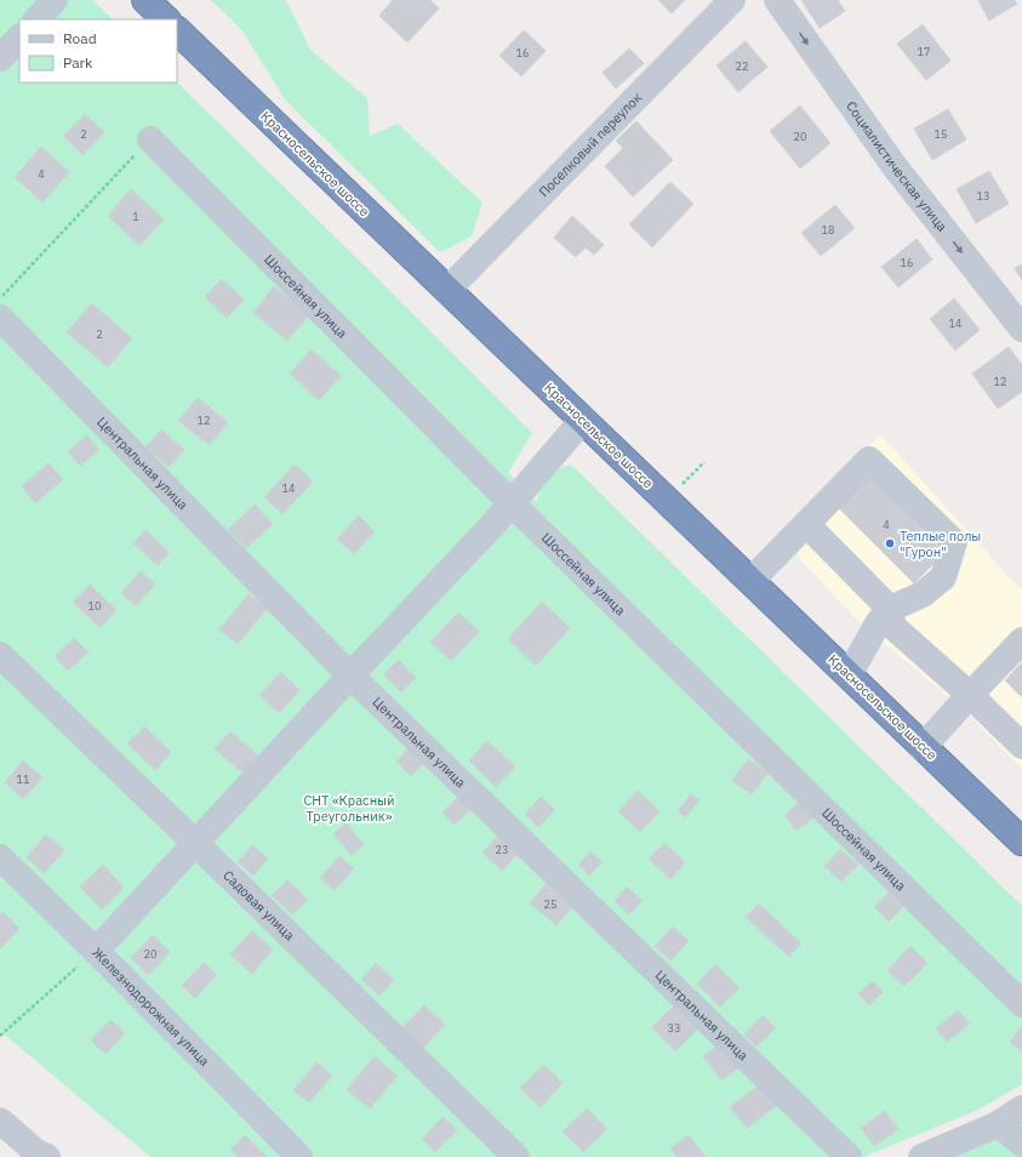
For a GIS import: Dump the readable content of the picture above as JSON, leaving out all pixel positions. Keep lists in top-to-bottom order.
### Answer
{
  "streets": {
    "highway": ["Красносельское шоссе"],
    "street": [
      "Поселковый переулок",
      "Социалистическая улица",
      "Шоссейная улица",
      "Центральная улица",
      "Садовая улица",
      "Железнодорожная улица"
    ]
  },
  "crossings": [
    ["Поселковый переулок", "Красносельское шоссе"]
  ],
  "one_way": ["Социалистическая улица"],
  "parks": ["СНТ «Красный Треугольник»"],
  "places": ["Теплые полы \"Гурон\""],
  "house_numbers": [
    "17",
    "16",
    "22",
    "2",
    "15",
    "20",
    "4",
    "13",
    "1",
    "18",
    "16",
    "14",
    "2",
    "12",
    "12",
    "14",
    "4",
    "10",
    "11",
    "23",
    "25",
    "20",
    "33"
  ],
  "legend": ["Road", "Park"]
}
